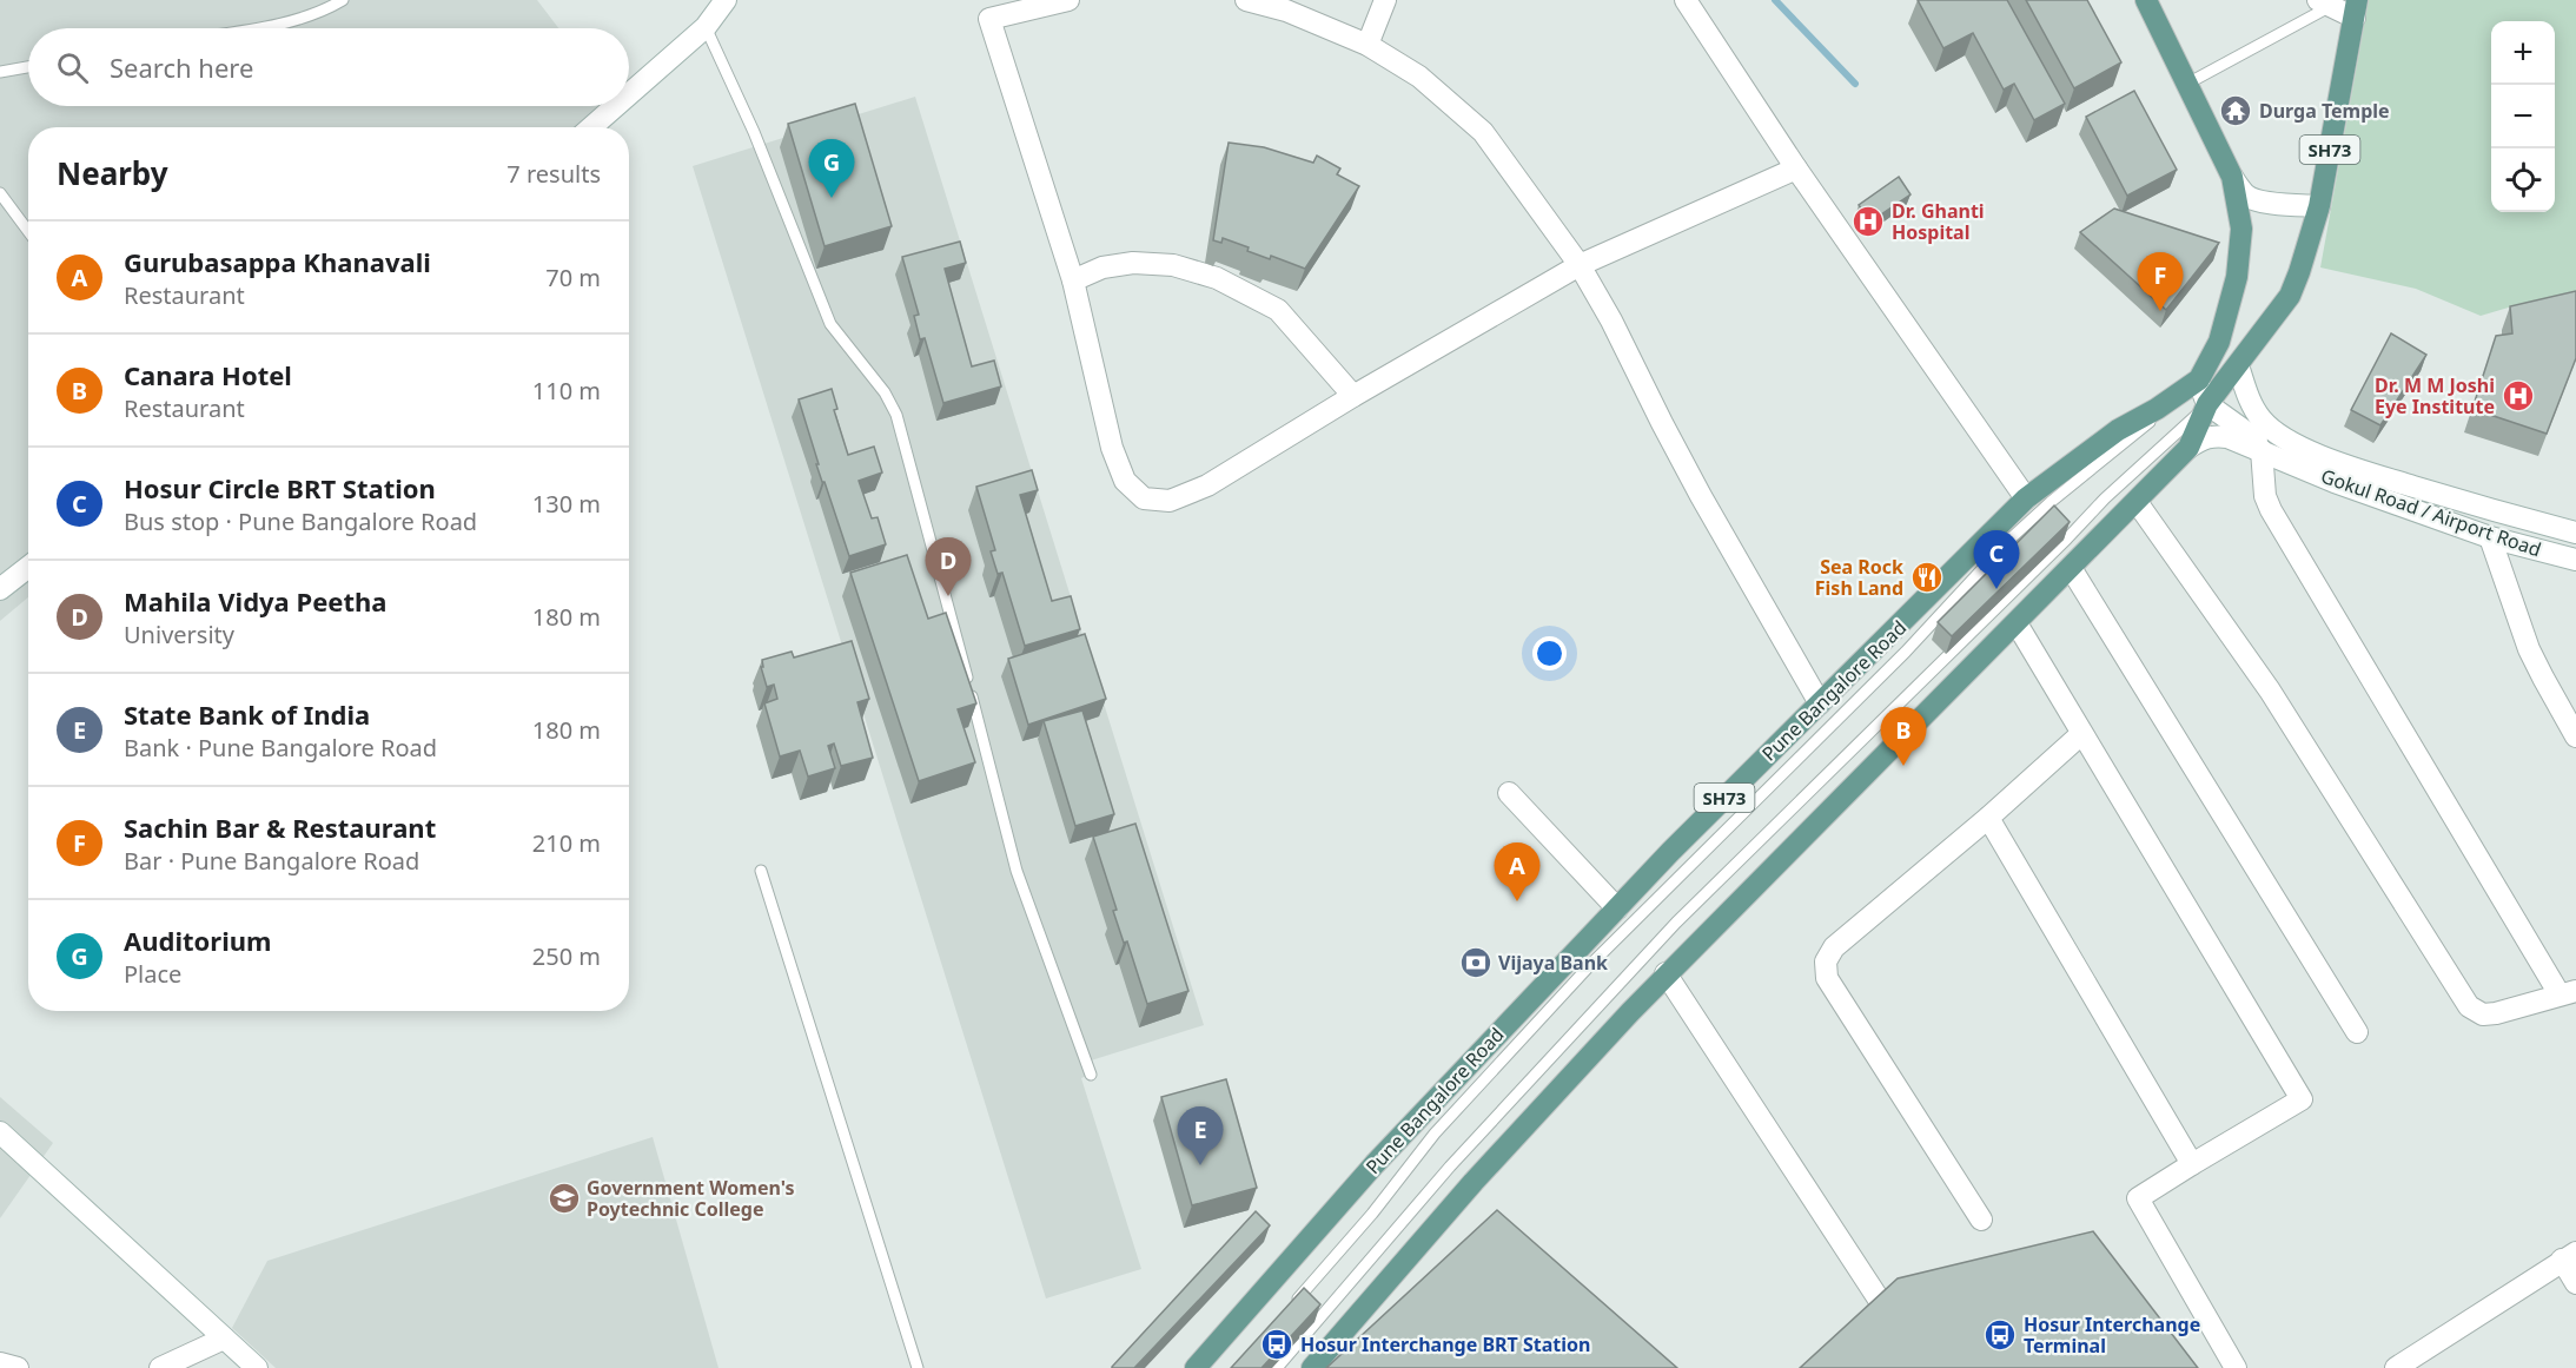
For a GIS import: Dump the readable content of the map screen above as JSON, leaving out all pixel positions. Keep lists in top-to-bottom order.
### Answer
{
  "streets": {
    "main road": ["SH73", "Pune Bangalore Road"],
    "street": ["Gokul Road / Airport Road"]
  },
  "crossings": [
    ["SH73", "Gokul Road / Airport Road"]
  ],
  "places": {
    "temple": ["Durga Temple"],
    "hospital": ["Dr. Ghanti Hospital", "Dr. M M Joshi Eye Institute"],
    "restaurant": ["Sea Rock Fish Land"],
    "bank": ["Vijaya Bank"],
    "school or university": ["Government Women's Poytechnic College"],
    "bus stop": ["Hosur Interchange Terminal", "Hosur Interchange BRT Station"]
  },
  "page": {
    "map_buttons": ["+", "−"],
    "search": "Search here",
    "heading": ["Nearby", "7 results"],
    "pins": [
      "G",
      "F",
      "C",
      "D",
      "B",
      "A",
      "E"
    ],
    "list": [
      {
        "mark": "A",
        "name": "Gurubasappa Khanavali",
        "note": "Restaurant",
        "value": "70 m"
      },
      {
        "mark": "B",
        "name": "Canara Hotel",
        "note": "Restaurant",
        "value": "110 m"
      },
      {
        "mark": "C",
        "name": "Hosur Circle BRT Station",
        "note": "Bus stop · Pune Bangalore Road",
        "value": "130 m"
      },
      {
        "mark": "D",
        "name": "Mahila Vidya Peetha",
        "note": "University",
        "value": "180 m"
      },
      {
        "mark": "E",
        "name": "State Bank of India",
        "note": "Bank · Pune Bangalore Road",
        "value": "180 m"
      },
      {
        "mark": "F",
        "name": "Sachin Bar & Restaurant",
        "note": "Bar · Pune Bangalore Road",
        "value": "210 m"
      },
      {
        "mark": "G",
        "name": "Auditorium",
        "note": "Place",
        "value": "250 m"
      }
    ]
  }
}
